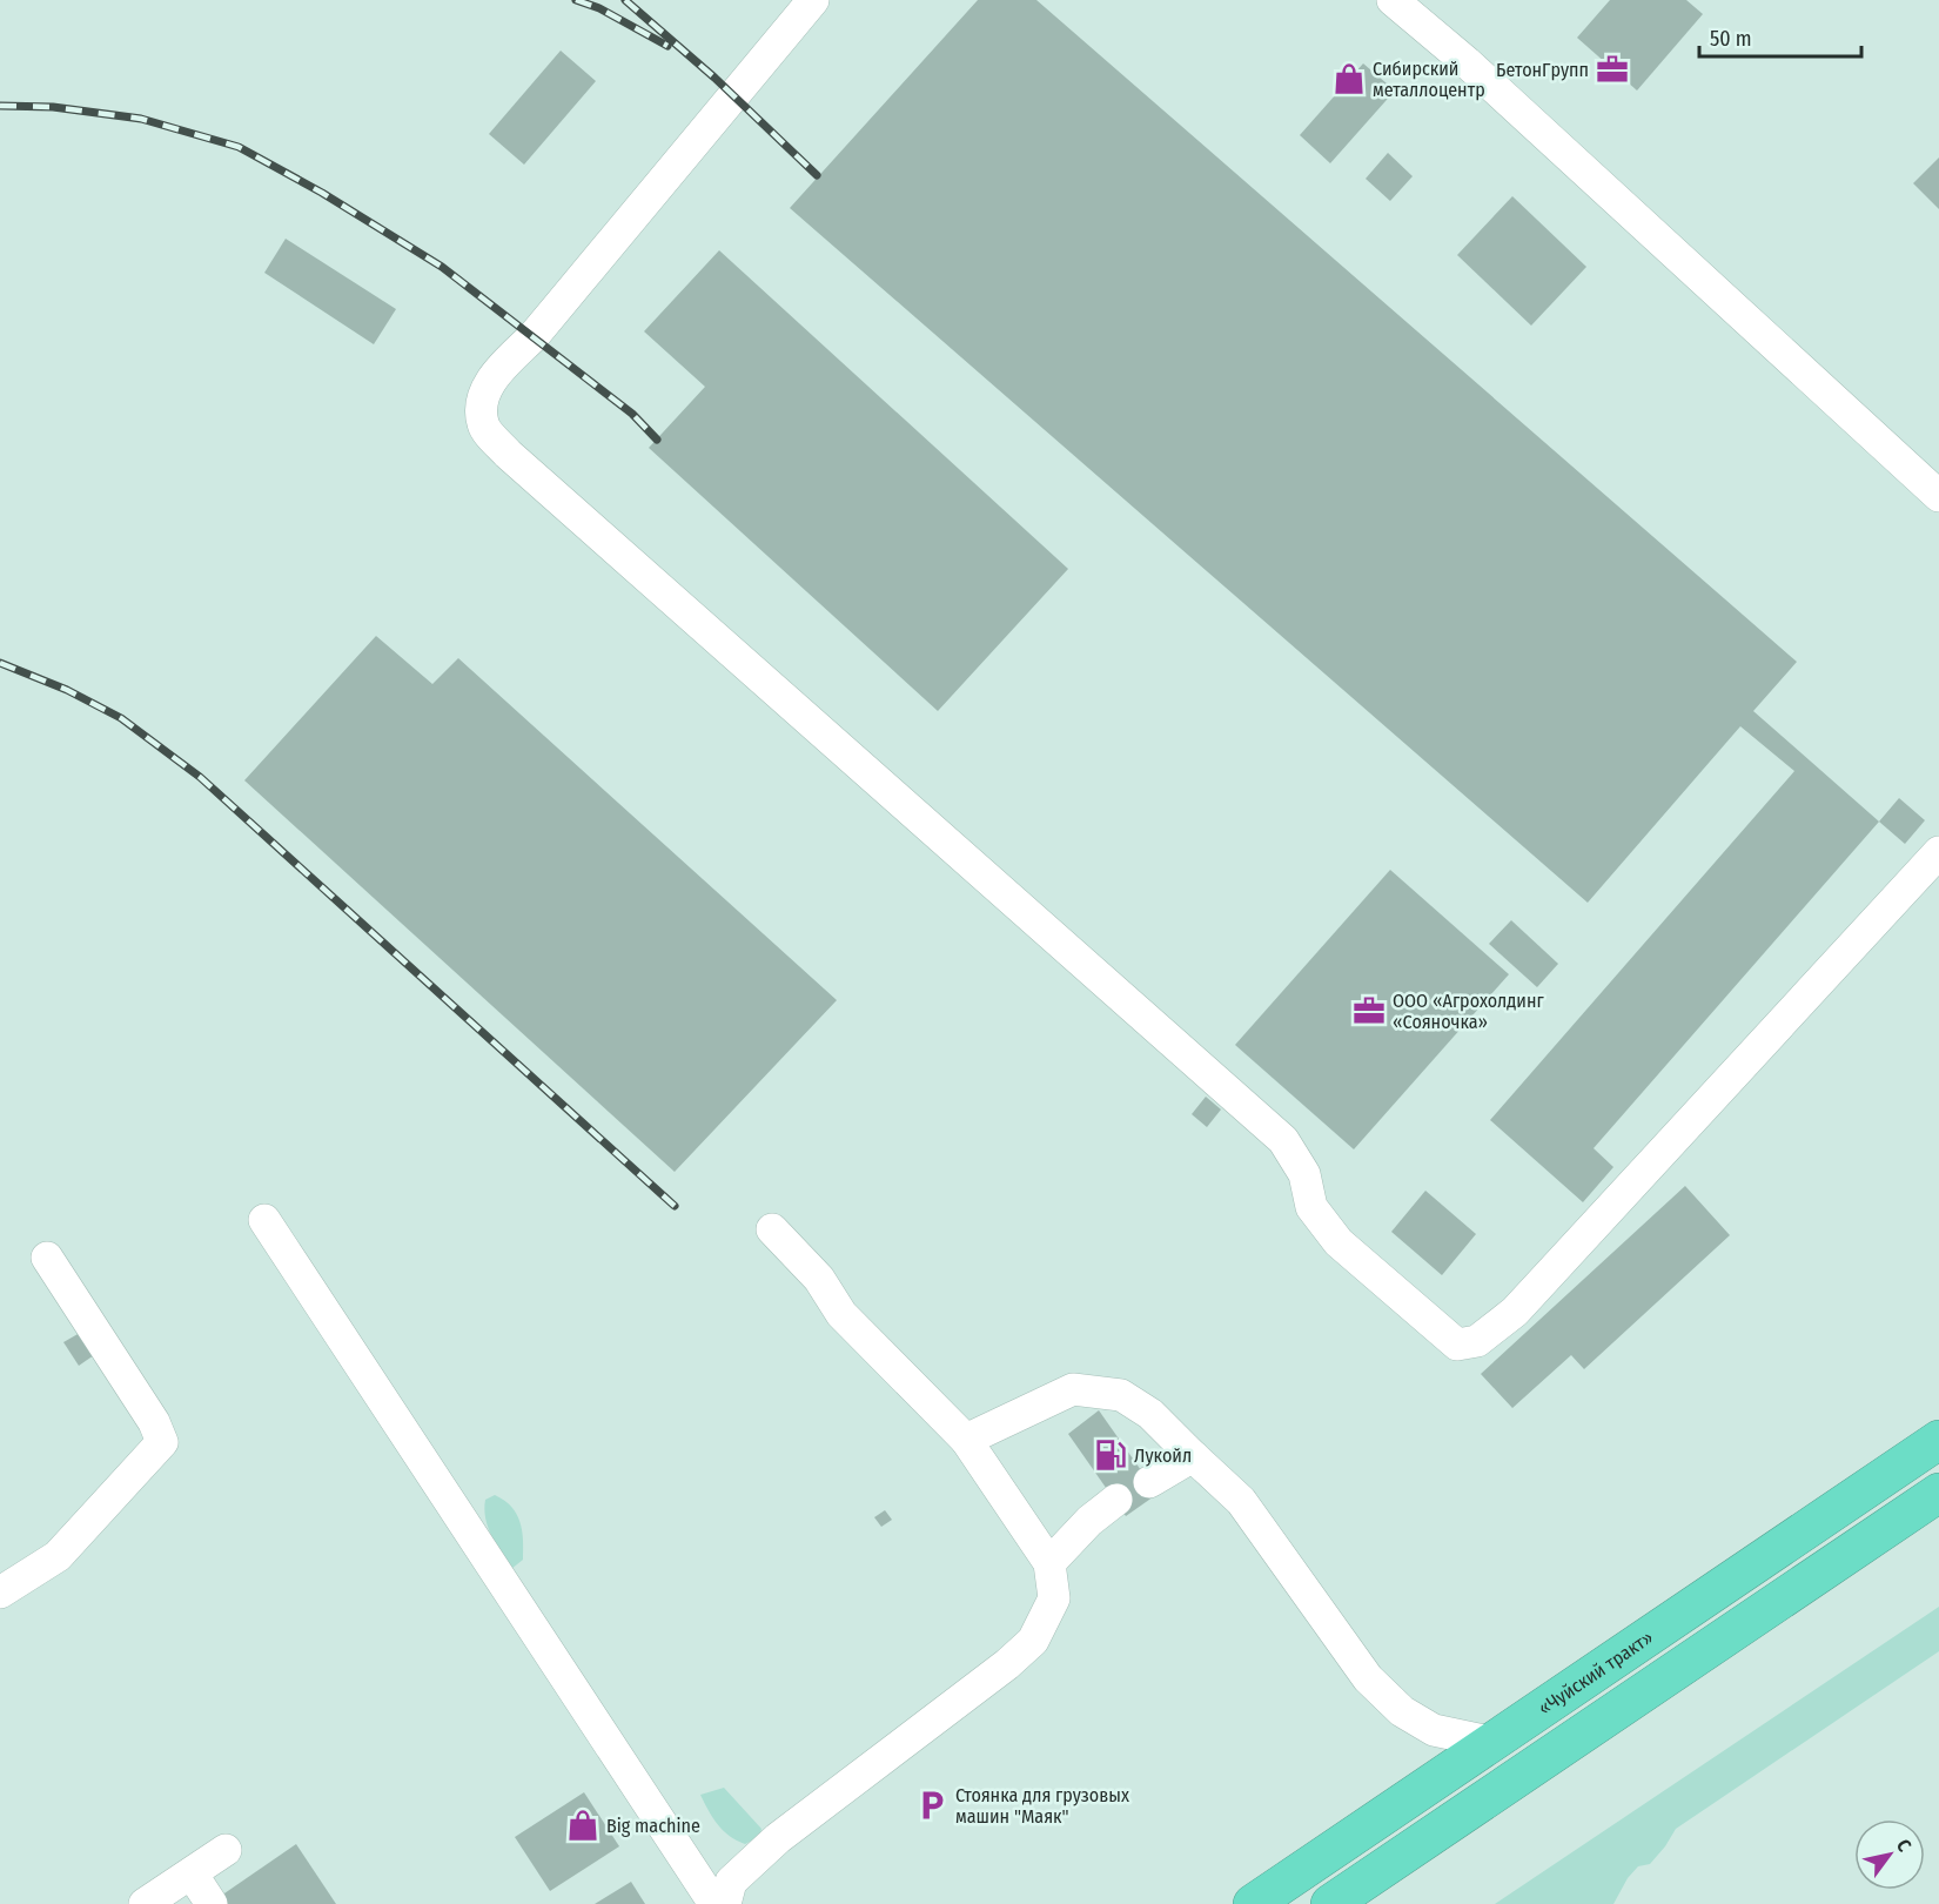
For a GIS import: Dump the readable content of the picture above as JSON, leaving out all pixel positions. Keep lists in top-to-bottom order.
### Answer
{
  "streets": {
    "highway": ["«Чуйский тракт»"]
  },
  "places": {
    "office": ["БетонГрупп", "ООО «Агрохолдинг «Сояночка»"],
    "shop": ["Сибирский металлоцентр", "Big machine"],
    "fuel station": ["Лукойл"],
    "parking": ["Стоянка для грузовых машин \"Маяк\""]
  },
  "scale_bar": "50 m",
  "north": "top right"
}
